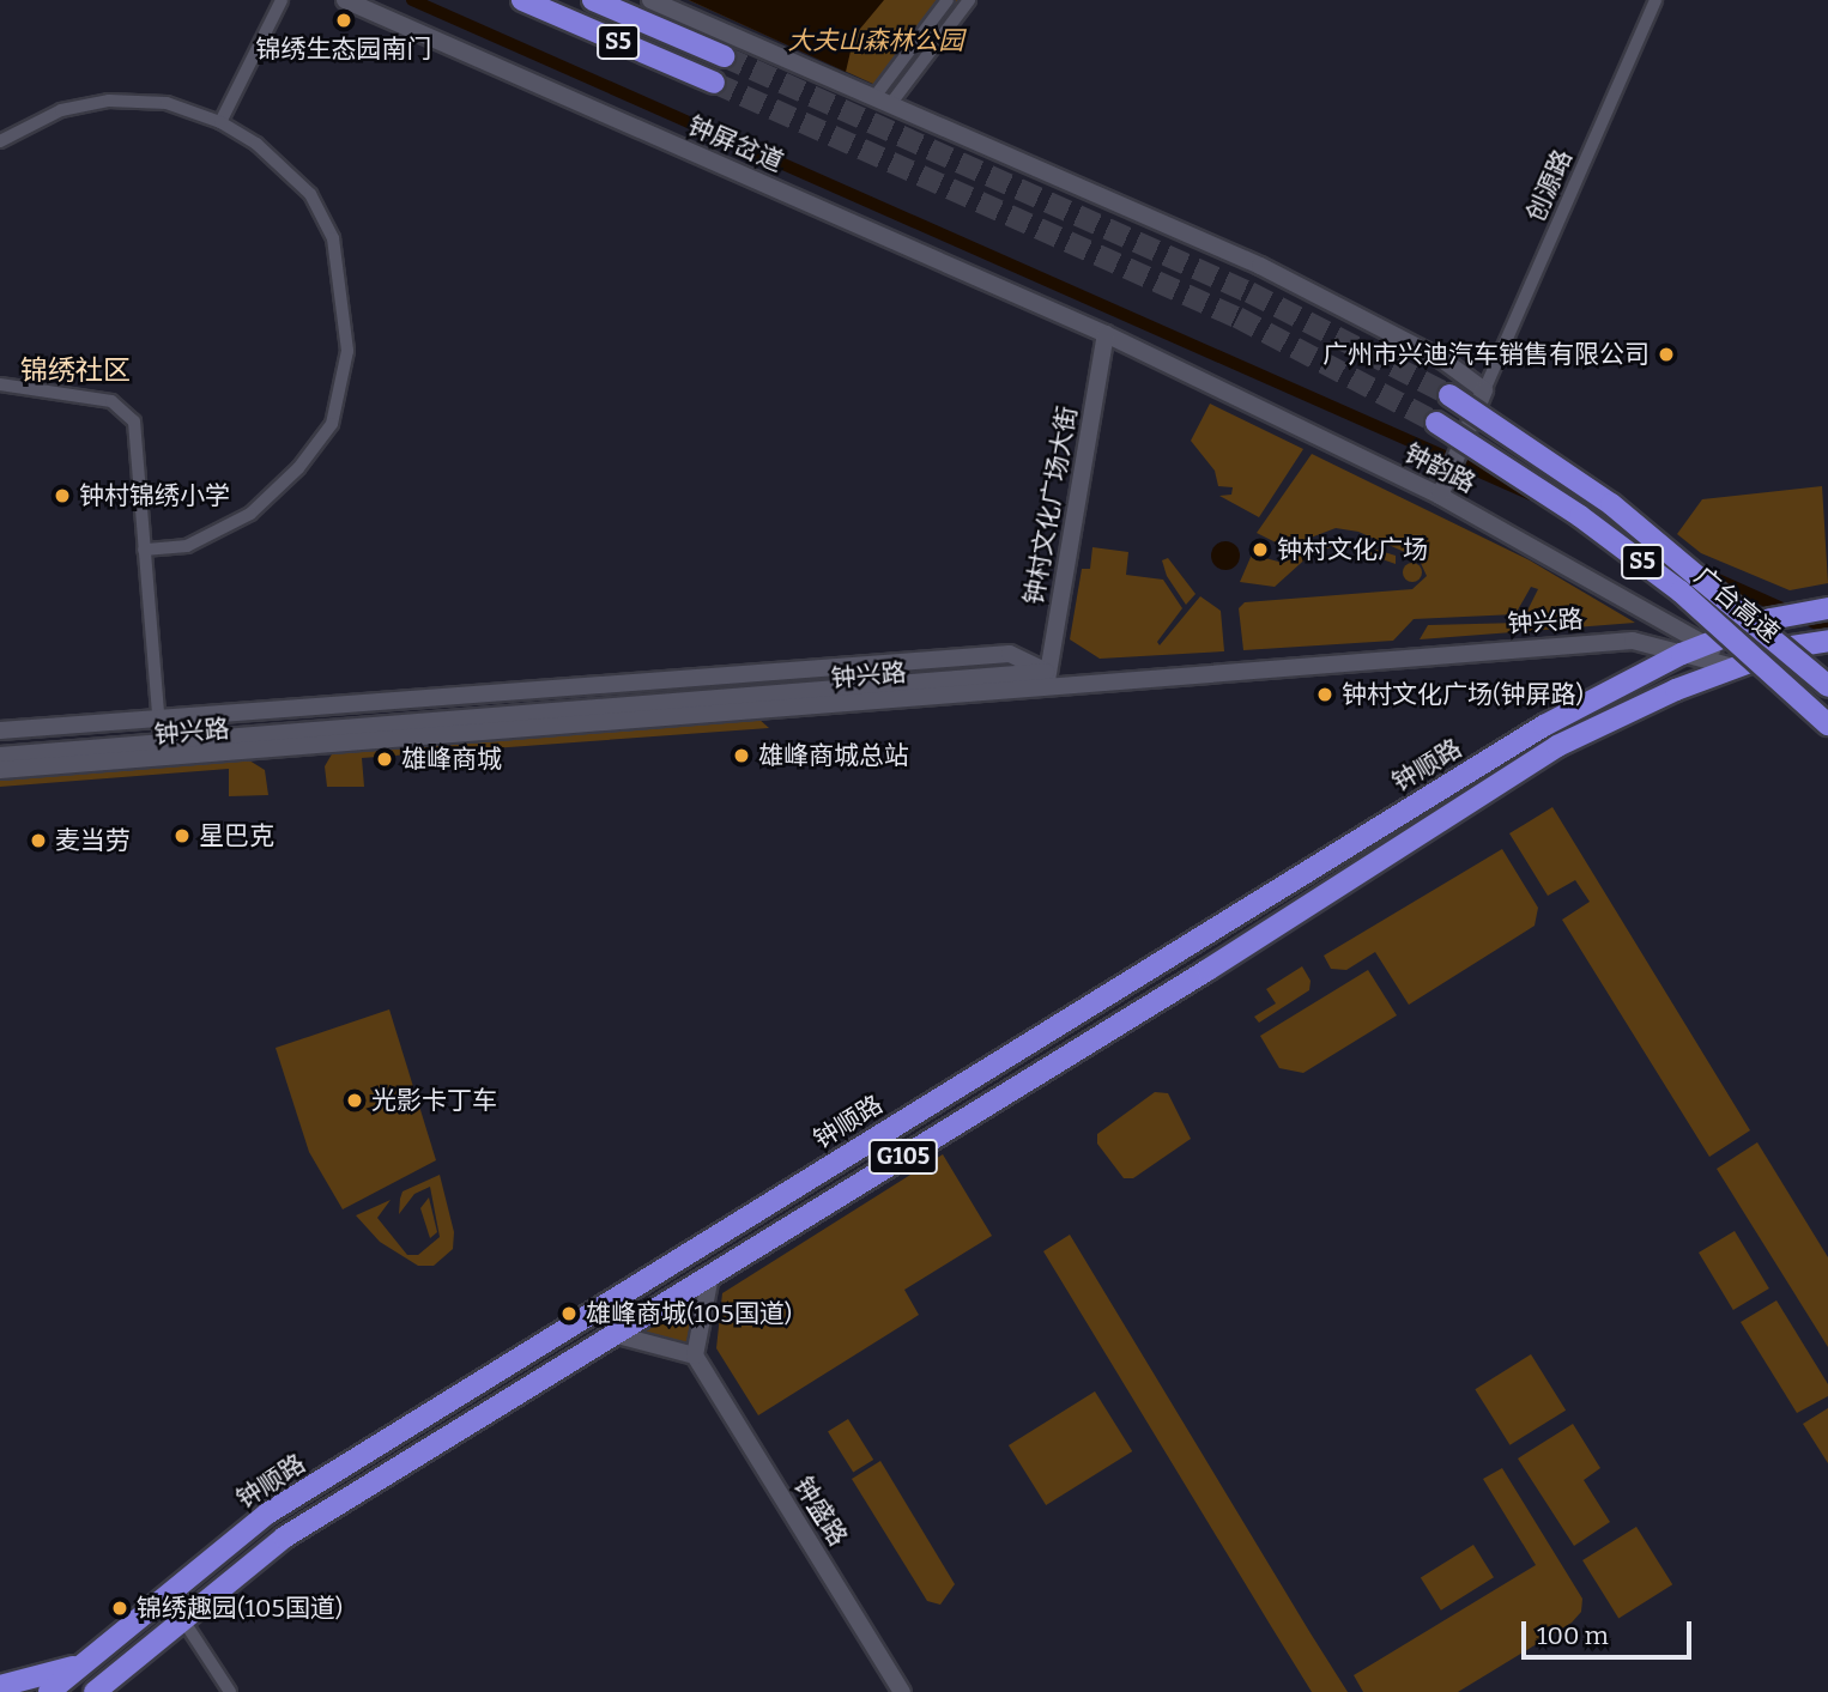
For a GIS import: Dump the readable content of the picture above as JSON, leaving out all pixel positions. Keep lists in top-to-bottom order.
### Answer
{
  "streets": {
    "highway": [
      "S5",
      "广台高速",
      "钟顺路",
      "G105"
    ],
    "main road": [
      "钟屏岔道",
      "钟韵路",
      "钟村文化广场大街",
      "钟兴路",
      "钟盛路"
    ],
    "street": ["创源路"]
  },
  "crossings": [
    ["钟屏岔道", "钟韵路"],
    ["钟屏岔道", "钟村文化广场大街"],
    ["钟韵路", "钟村文化广场大街"],
    ["钟韵路", "钟兴路"],
    ["钟韵路", "钟顺路"],
    ["钟韵路", "G105"],
    ["钟村文化广场大街", "钟兴路"],
    ["钟兴路", "钟顺路"],
    ["钟兴路", "G105"],
    ["钟顺路", "G105"]
  ],
  "districts": ["锦绣社区"],
  "parks": ["大夫山森林公园"],
  "places": [
    "锦绣生态园南门",
    "广州市兴迪汽车销售有限公司",
    "钟村锦绣小学",
    "钟村文化广场",
    "钟村文化广场(钟屏路)",
    "雄峰商城总站",
    "雄峰商城",
    "星巴克",
    "麦当劳",
    "光影卡丁车",
    "雄峰商城(105国道)",
    "锦绣趣园(105国道)"
  ],
  "scale_bar": "100 m"
}
